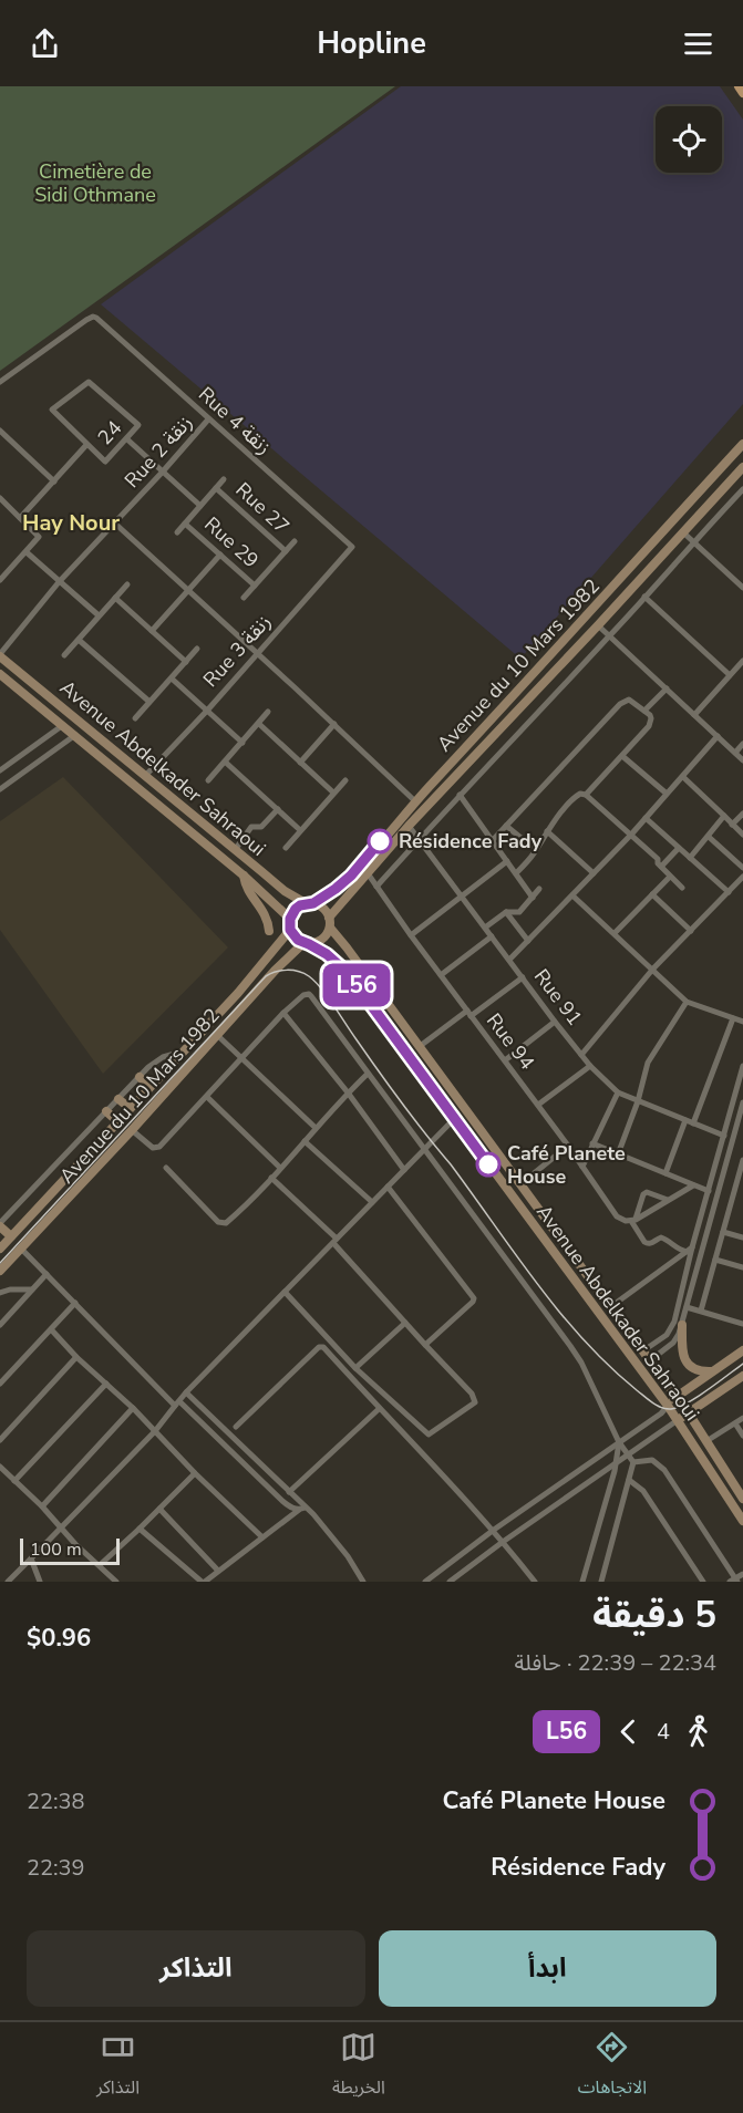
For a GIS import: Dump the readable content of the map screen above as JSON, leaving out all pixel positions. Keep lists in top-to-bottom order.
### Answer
{
  "streets": {
    "main road": ["Avenue du 10 Mars 1982", "Avenue Abdelkader Sahraoui"],
    "street": [
      "Rue 4 زنقة",
      "24",
      "Rue 2 زنقة",
      "Rue 27",
      "Rue 29",
      "Rue 3 زنقة",
      "Rue 91",
      "Rue 94"
    ]
  },
  "crossings": [
    ["Rue 4 زنقة", "Rue 2 زنقة"],
    ["Rue 4 زنقة", "Rue 3 زنقة"],
    ["Rue 2 زنقة", "Avenue Abdelkader Sahraoui"],
    ["Rue 3 زنقة", "Avenue Abdelkader Sahraoui"],
    ["Avenue du 10 Mars 1982", "Avenue Abdelkader Sahraoui"],
    ["Avenue du 10 Mars 1982", "Rue 91"],
    ["Avenue du 10 Mars 1982", "Rue 94"]
  ],
  "districts": ["Hay Nour"],
  "parks": ["Cimetière de Sidi Othmane"],
  "places": ["Résidence Fady", "Café Planete House"],
  "lines": ["bus line L56"],
  "scale_bar": "100 m",
  "page": {
    "header": "Hopline",
    "on_map": "L56",
    "scale": "100 m",
    "heading": ["5 دقيقة", "22:34 – 22:39 · حافلة", "$0.96"],
    "legs": ["4", "L56"],
    "list": [
      {
        "name": "Café Planete House",
        "value": "22:38"
      },
      {
        "name": "Résidence Fady",
        "value": "22:39"
      }
    ],
    "buttons": ["ابدأ", "التذاكر"],
    "tabs": ["الاتجاهات", "الخريطة", "التذاكر"]
  }
}
